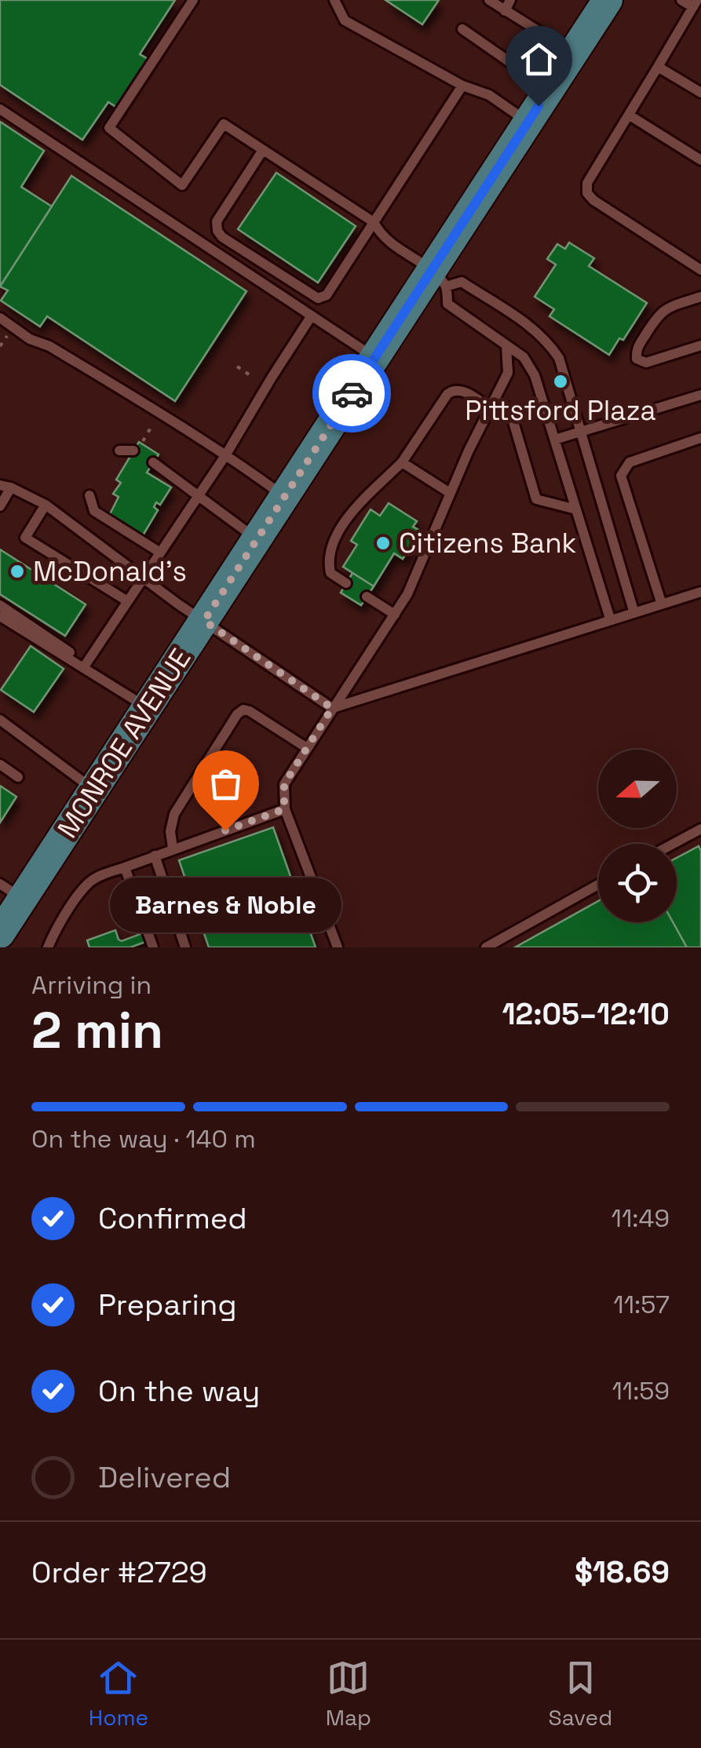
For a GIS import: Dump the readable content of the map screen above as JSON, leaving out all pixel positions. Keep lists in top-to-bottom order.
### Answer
{
  "streets": {
    "main road": ["MONROE AVENUE"]
  },
  "places": [
    "Pittsford Plaza",
    "Citizens Bank",
    "McDonald's",
    "Barnes & Noble"
  ],
  "north": "left",
  "page": {
    "bubble": "Barnes & Noble",
    "heading": ["2 min", "Arriving in", "12:05–12:10"],
    "panel": ["Order #2729", "$18.69"],
    "bar": "On the way · 140 m",
    "list": [
      ["Confirmed", "11:49"],
      ["Preparing", "11:57"],
      ["On the way", "11:59"],
      "Delivered"
    ],
    "tabs": ["Home", "Map", "Saved"]
  }
}
